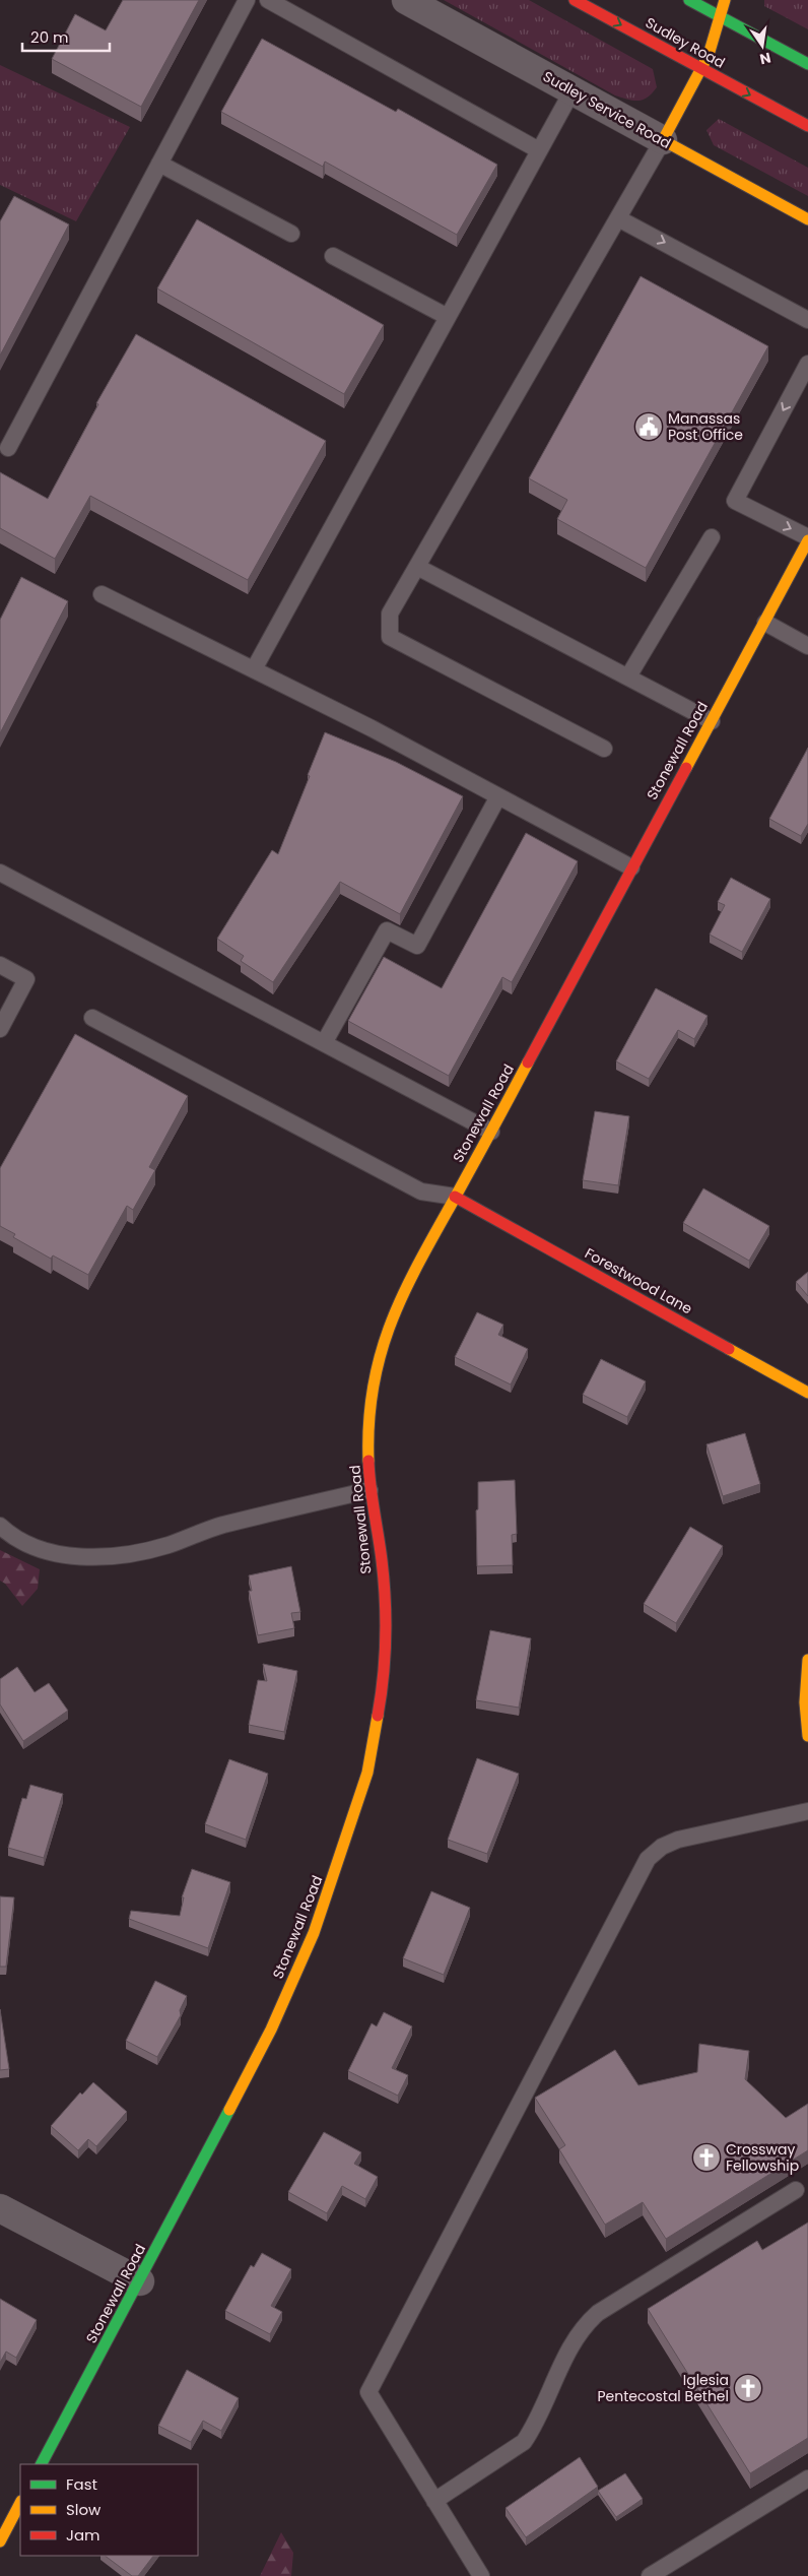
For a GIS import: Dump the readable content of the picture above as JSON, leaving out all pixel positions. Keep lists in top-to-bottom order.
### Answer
{
  "streets": {
    "street": [
      "Sudley Road",
      "Sudley Service Road",
      "Stonewall Road",
      "Forestwood Lane"
    ]
  },
  "crossings": [
    ["Stonewall Road", "Forestwood Lane"]
  ],
  "places": {
    "public building": ["Manassas Post Office"],
    "church": ["Crossway Fellowship", "Iglesia Pentecostal Bethel"]
  },
  "legend": ["Fast", "Slow", "Jam"],
  "scale_bar": "20 m",
  "north": "bottom"
}
